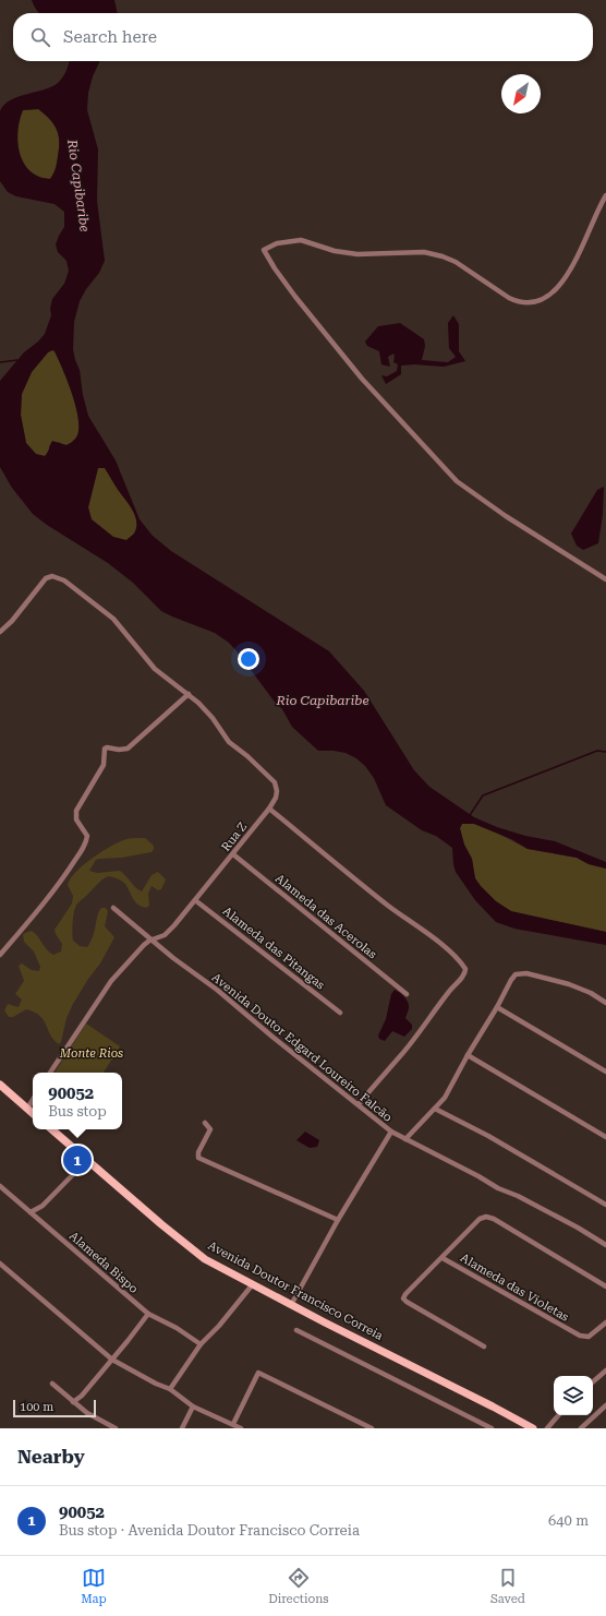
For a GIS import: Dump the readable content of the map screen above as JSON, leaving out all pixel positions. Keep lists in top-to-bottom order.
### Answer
{
  "streets": {
    "main road": ["Avenida Doutor Francisco Correia"],
    "street": [
      "Rua Z",
      "Alameda das Acerolas",
      "Alameda das Pitangas",
      "Avenida Doutor Edgard Loureiro Falcão",
      "Alameda Bispo",
      "Alameda das Violetas"
    ]
  },
  "crossings": [
    ["Rua Z", "Alameda das Acerolas"],
    ["Rua Z", "Alameda das Pitangas"],
    ["Rua Z", "Avenida Doutor Edgard Loureiro Falcão"]
  ],
  "water": ["Rio Capibaribe"],
  "parks": ["Monte Rios"],
  "scale_bar": "100 m",
  "north": "bottom left",
  "page": {
    "search": "Search here",
    "popup": ["90052", "Bus stop"],
    "pins": "1",
    "scale": "100 m",
    "heading": "Nearby",
    "list": [
      {
        "mark": "1",
        "name": "90052",
        "note": "Bus stop · Avenida Doutor Francisco Correia",
        "value": "640 m"
      }
    ],
    "nav": ["Map", "Directions", "Saved"]
  }
}
